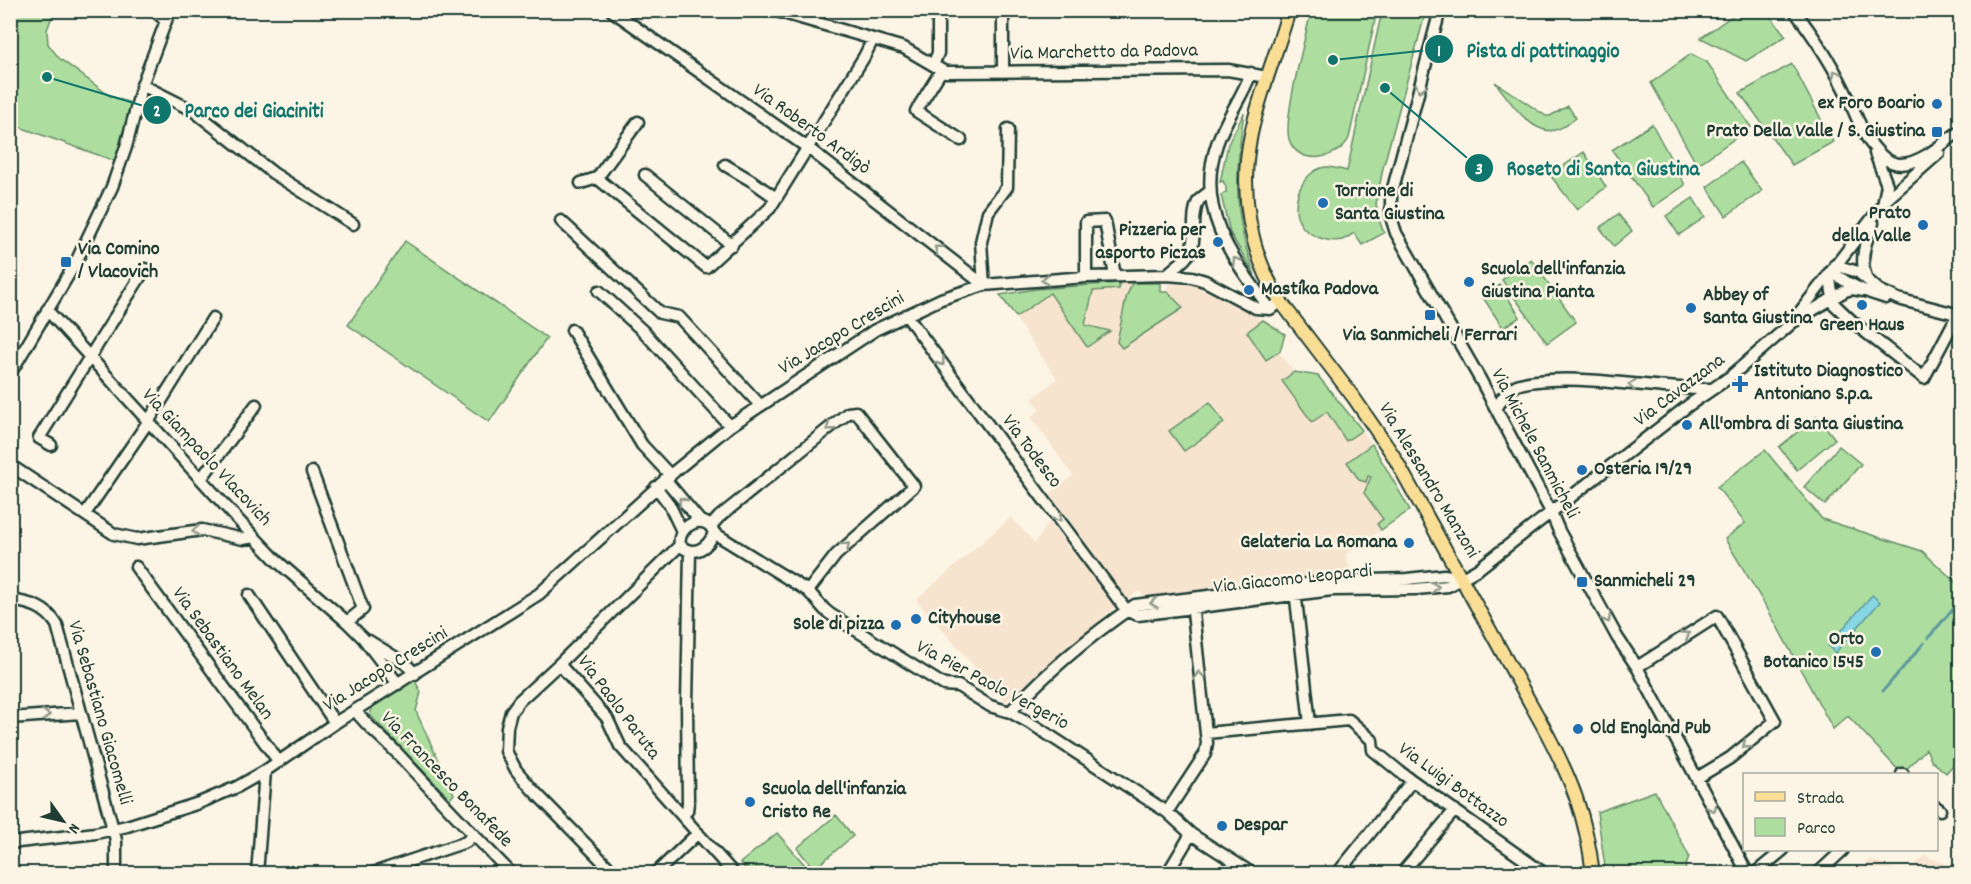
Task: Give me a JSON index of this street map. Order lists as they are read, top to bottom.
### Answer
{
  "streets": {
    "main road": ["Via Alessandro Manzoni"],
    "street": [
      "Via Marchetto da Padova",
      "Via Roberto Ardigò",
      "Via Jacopo Crescini",
      "Via Cavazzana",
      "Via Michele Sanmicheli",
      "Via Todesco",
      "Via Giampaolo Vlacovich",
      "Via Giacomo Leopardi",
      "Via Sebastiano Melan",
      "Via Pier Paolo Vergerio",
      "Via Paolo Paruta",
      "Via Sebastiano Giacomelli",
      "Via Francesco Bonafede",
      "Via Luigi Bottazzo"
    ]
  },
  "crossings": [
    ["Via Marchetto da Padova", "Via Alessandro Manzoni"],
    ["Via Roberto Ardigò", "Via Jacopo Crescini"],
    ["Via Jacopo Crescini", "Via Todesco"],
    ["Via Jacopo Crescini", "Via Giampaolo Vlacovich"],
    ["Via Jacopo Crescini", "Via Alessandro Manzoni"],
    ["Via Jacopo Crescini", "Via Sebastiano Melan"],
    ["Via Jacopo Crescini", "Via Pier Paolo Vergerio"],
    ["Via Jacopo Crescini", "Via Sebastiano Giacomelli"],
    ["Via Jacopo Crescini", "Via Francesco Bonafede"],
    ["Via Cavazzana", "Via Michele Sanmicheli"],
    ["Via Cavazzana", "Via Giacomo Leopardi"],
    ["Via Michele Sanmicheli", "Via Giacomo Leopardi"],
    ["Via Todesco", "Via Giacomo Leopardi"],
    ["Via Alessandro Manzoni", "Via Giacomo Leopardi"],
    ["Via Pier Paolo Vergerio", "Via Paolo Paruta"]
  ],
  "one_way": ["Via Roberto Ardigò", "Via Michele Sanmicheli", "Via Todesco"],
  "places": {
    "other": [
      "Pista di pattinaggio",
      "Parco dei Giaciniti",
      "Roseto di Santa Giustina",
      "ex Foro Boario",
      "Torrione di Santa Giustina",
      "Prato della Valle",
      "Pizzeria per asporto Piczas",
      "Scuola dell'infanzia Giustina Pianta",
      "Mastíka Padova",
      "Green Haus",
      "Abbey of Santa Giustina",
      "All'ombra di Santa Giustina",
      "Osteria 19/29",
      "Gelateria La Romana",
      "Cityhouse",
      "Sole di pizza",
      "Orto Botanico 1545",
      "Old England Pub",
      "Scuola dell'infanzia Cristo Re",
      "Despar"
    ],
    "transit": [
      "Prato Della Valle / S. Giustina",
      "Via Comino / Vlacovich",
      "Via Sanmicheli / Ferrari",
      "Sanmicheli 29"
    ],
    "health": ["Istituto Diagnostico Antoniano S.p.a."]
  },
  "legend": ["Strada", "Parco"],
  "north": "bottom right"
}
